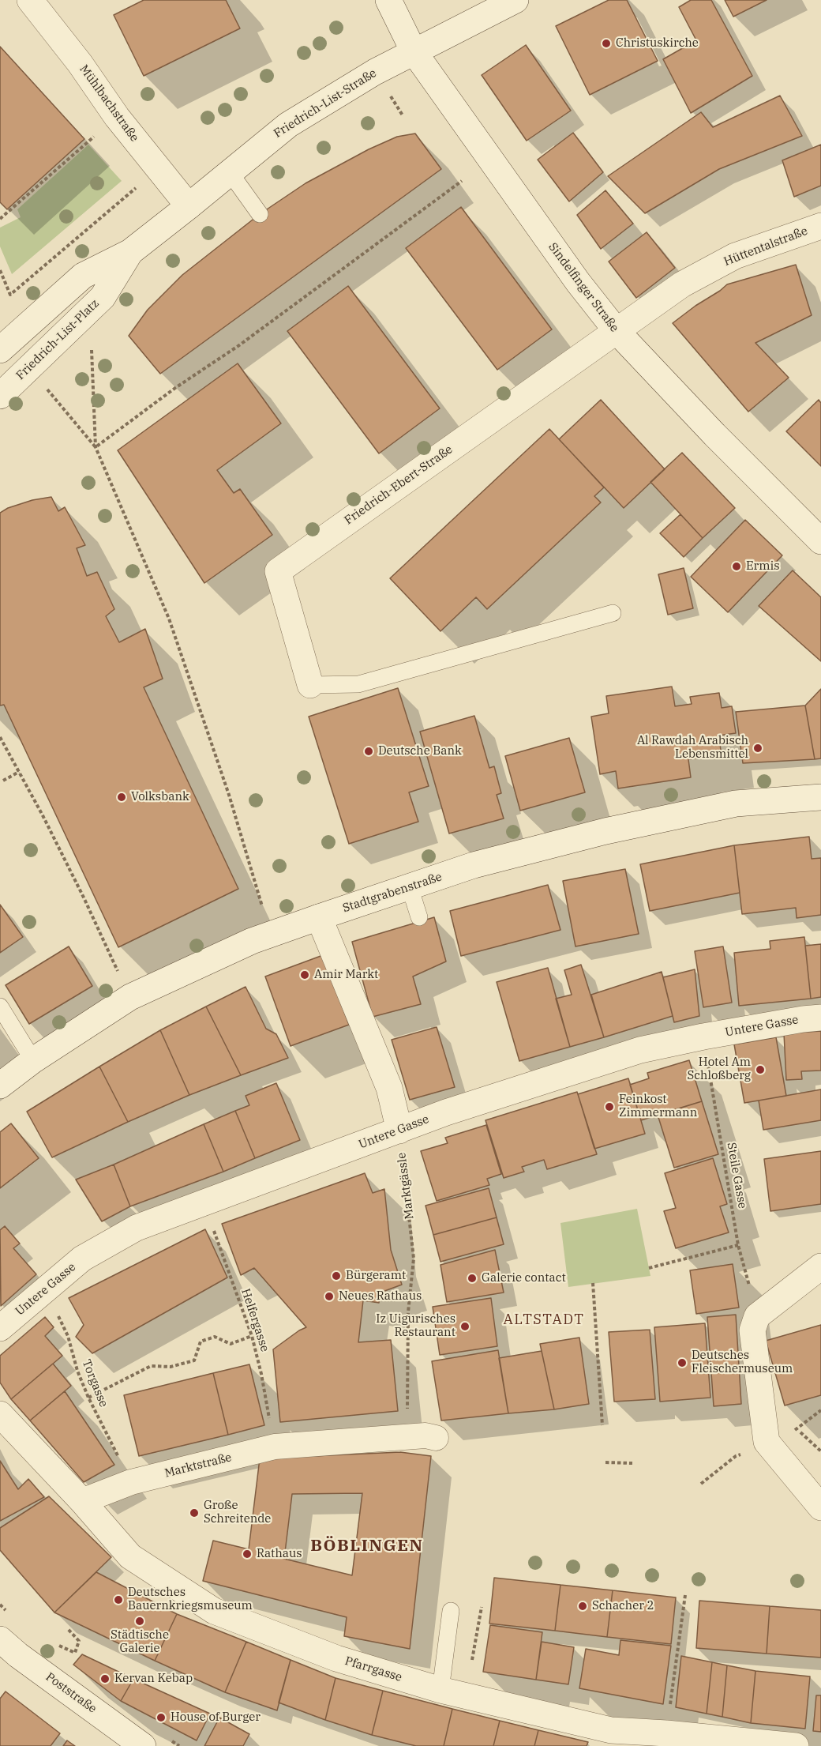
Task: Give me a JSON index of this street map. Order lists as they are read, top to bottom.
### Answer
{
  "streets": {
    "street": [
      "Mühlbachstraße",
      "Friedrich-List-Straße",
      "Hüttentalstraße",
      "Sindelfinger Straße",
      "Friedrich-List-Platz",
      "Friedrich-Ebert-Straße",
      "Stadtgrabenstraße",
      "Untere Gasse",
      "Marktstraße",
      "Pfarrgasse",
      "Poststraße"
    ],
    "path": [
      "Steile Gasse",
      "Marktgässle",
      "Helfergasse",
      "Torgasse"
    ]
  },
  "crossings": [
    ["Mühlbachstraße", "Friedrich-List-Straße"],
    ["Friedrich-List-Straße", "Sindelfinger Straße"],
    ["Friedrich-List-Straße", "Friedrich-List-Platz"],
    ["Hüttentalstraße", "Sindelfinger Straße"],
    ["Hüttentalstraße", "Friedrich-Ebert-Straße"],
    ["Sindelfinger Straße", "Friedrich-Ebert-Straße"],
    ["Untere Gasse", "Steile Gasse"],
    ["Untere Gasse", "Marktgässle"],
    ["Untere Gasse", "Helfergasse"],
    ["Untere Gasse", "Torgasse"],
    ["Marktgässle", "Marktstraße"],
    ["Helfergasse", "Marktstraße"],
    ["Torgasse", "Marktstraße"],
    ["Marktstraße", "Pfarrgasse"]
  ],
  "districts": ["ALTSTADT", "BÖBLINGEN"],
  "places": [
    "Christuskirche",
    "Ermis",
    "Al Rawdah Arabisch Lebensmittel",
    "Deutsche Bank",
    "Volksbank",
    "Amir Markt",
    "Hotel Am Schloßberg",
    "Feinkost Zimmermann",
    "Bürgeramt",
    "Galerie contact",
    "Neues Rathaus",
    "Iz Uigurisches Restaurant",
    "Deutsches Fleischermuseum",
    "Große Schreitende",
    "Rathaus",
    "Deutsches Bauernkriegsmuseum",
    "Schacher 2",
    "Städtische Galerie",
    "Kervan Kebap",
    "House of Burger"
  ]
}
